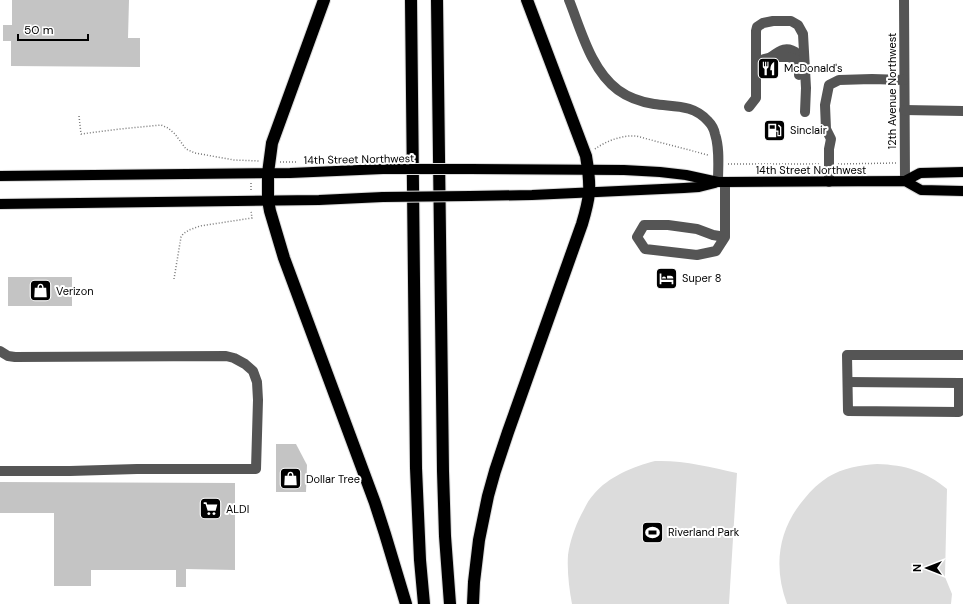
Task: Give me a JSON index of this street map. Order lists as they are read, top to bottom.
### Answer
{
  "streets": {
    "main road": ["14th Street Northwest"],
    "street": ["12th Avenue Northwest"]
  },
  "crossings": [
    ["12th Avenue Northwest", "14th Street Northwest"]
  ],
  "places": {
    "restaurant": ["McDonald's"],
    "fuel station": ["Sinclair"],
    "hotel": ["Super 8"],
    "shop": ["Verizon", "Dollar Tree"],
    "supermarket": ["ALDI"],
    "sports": ["Riverland Park"]
  },
  "scale_bar": "50 m",
  "north": "left"
}
